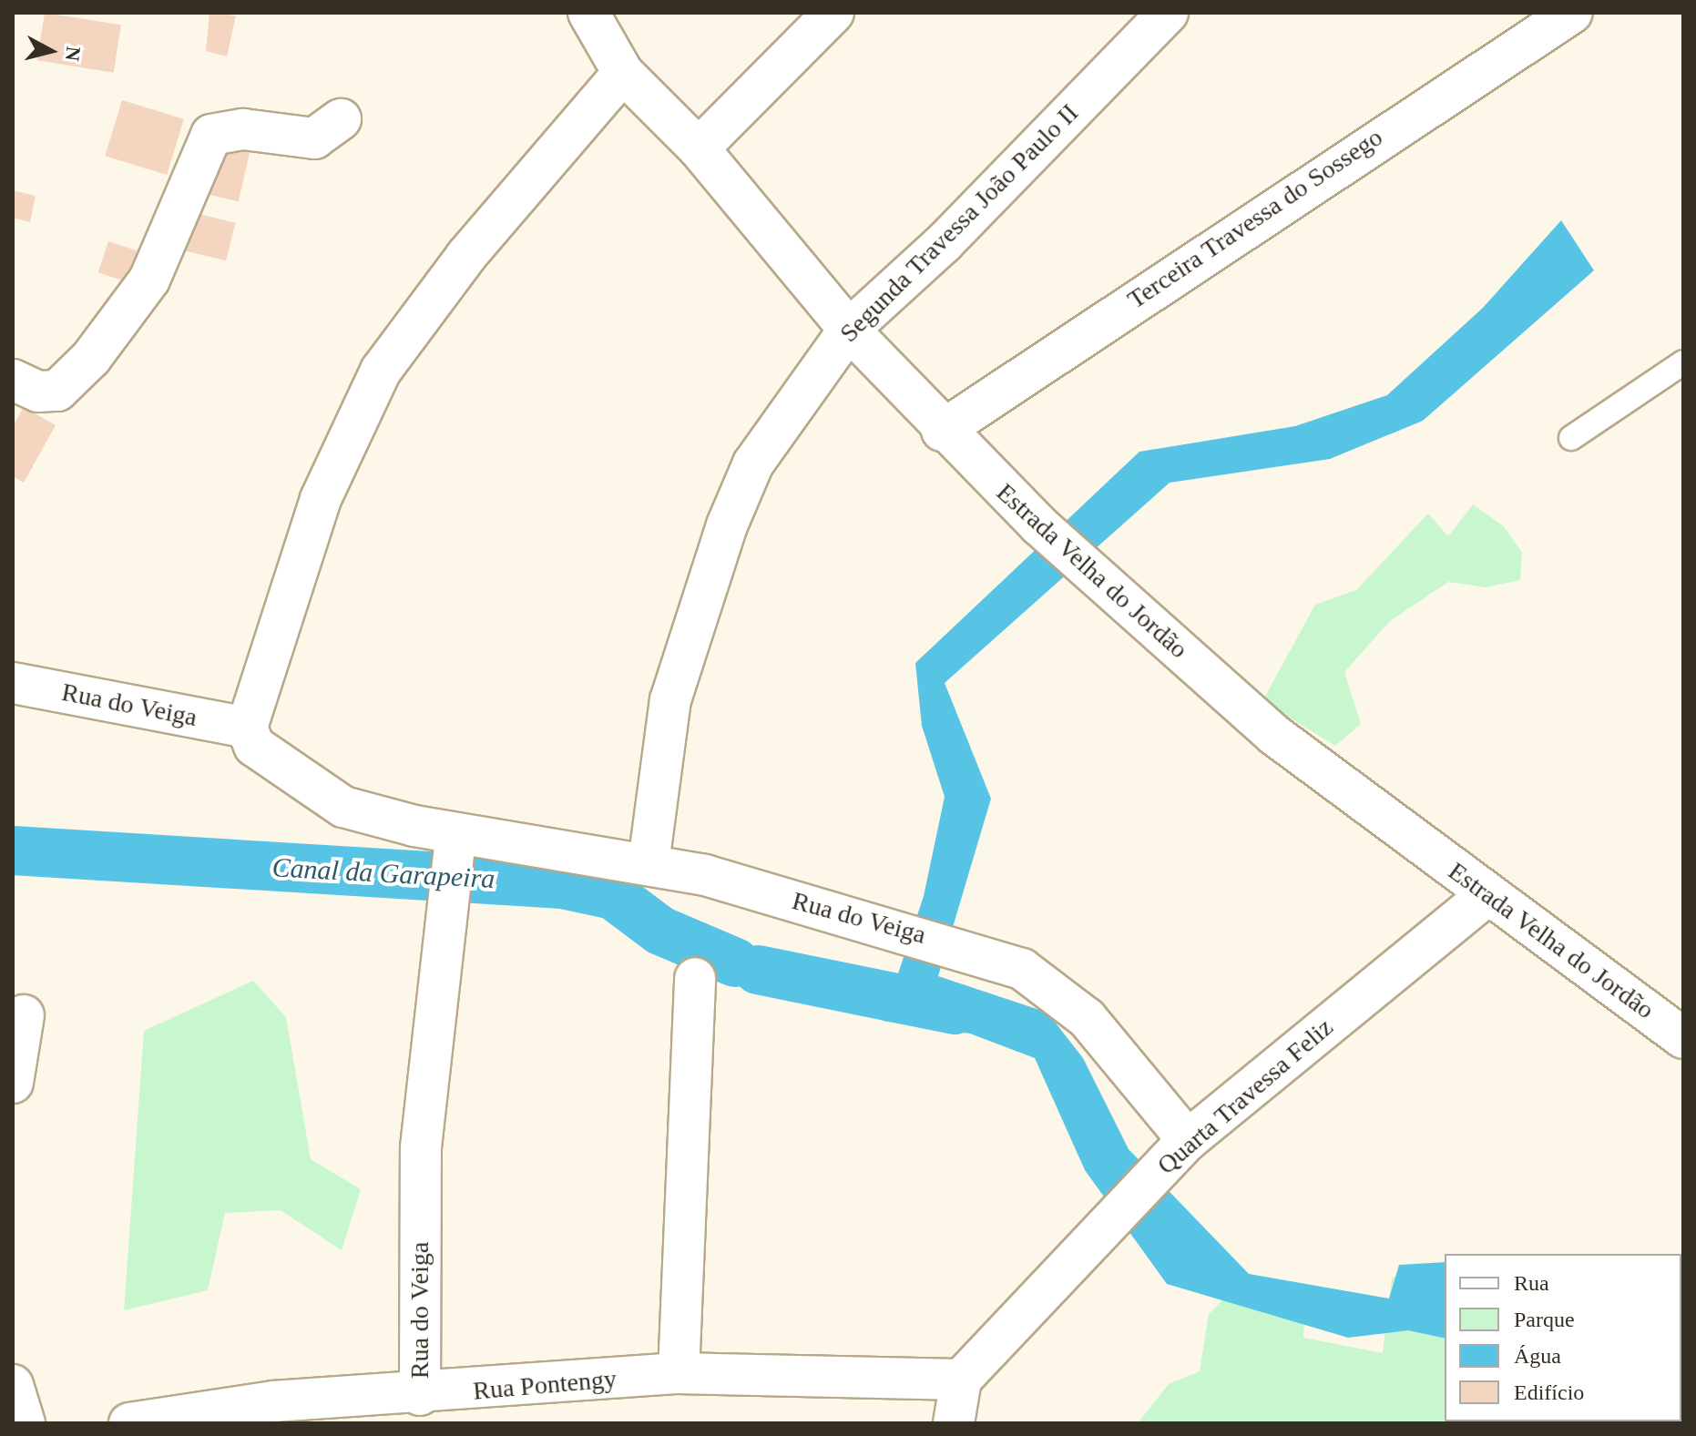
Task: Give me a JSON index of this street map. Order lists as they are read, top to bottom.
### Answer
{
  "streets": {
    "street": [
      "Terceira Travessa do Sossego",
      "Segunda Travessa João Paulo II",
      "Estrada Velha do Jordão",
      "Rua do Veiga",
      "Quarta Travessa Feliz",
      "Rua Pontengy"
    ]
  },
  "crossings": [
    ["Terceira Travessa do Sossego", "Estrada Velha do Jordão"],
    ["Segunda Travessa João Paulo II", "Estrada Velha do Jordão"],
    ["Segunda Travessa João Paulo II", "Rua do Veiga"],
    ["Estrada Velha do Jordão", "Quarta Travessa Feliz"],
    ["Rua do Veiga", "Quarta Travessa Feliz"],
    ["Rua do Veiga", "Rua Pontengy"],
    ["Quarta Travessa Feliz", "Rua Pontengy"]
  ],
  "water": ["Canal da Garapeira"],
  "legend": [
    "Rua",
    "Parque",
    "Água",
    "Edifício"
  ],
  "north": "right"
}
